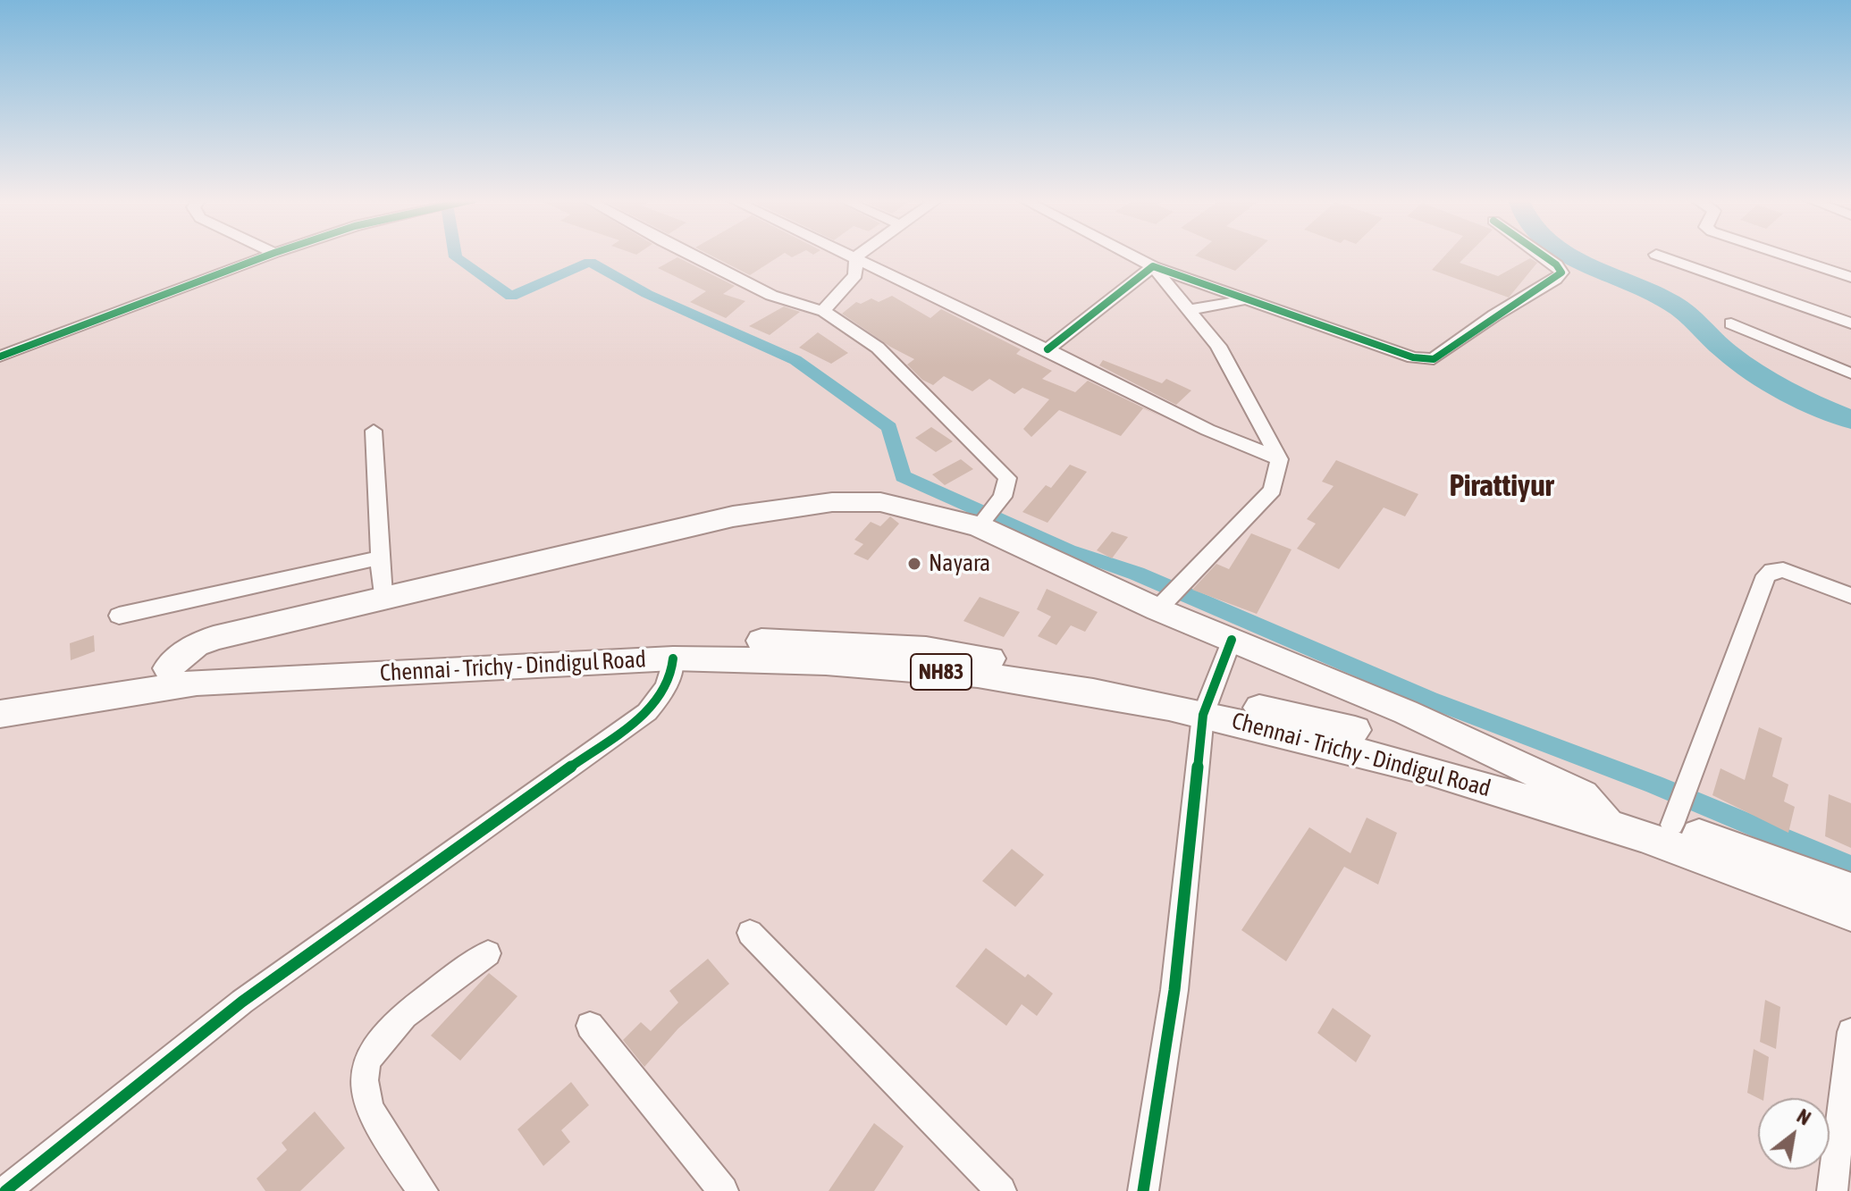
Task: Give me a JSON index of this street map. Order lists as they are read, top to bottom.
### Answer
{
  "streets": {
    "highway": ["Chennai - Trichy - Dindigul Road", "NH83"]
  },
  "districts": ["Pirattiyur"],
  "places": ["Nayara"],
  "north": "top right"
}
